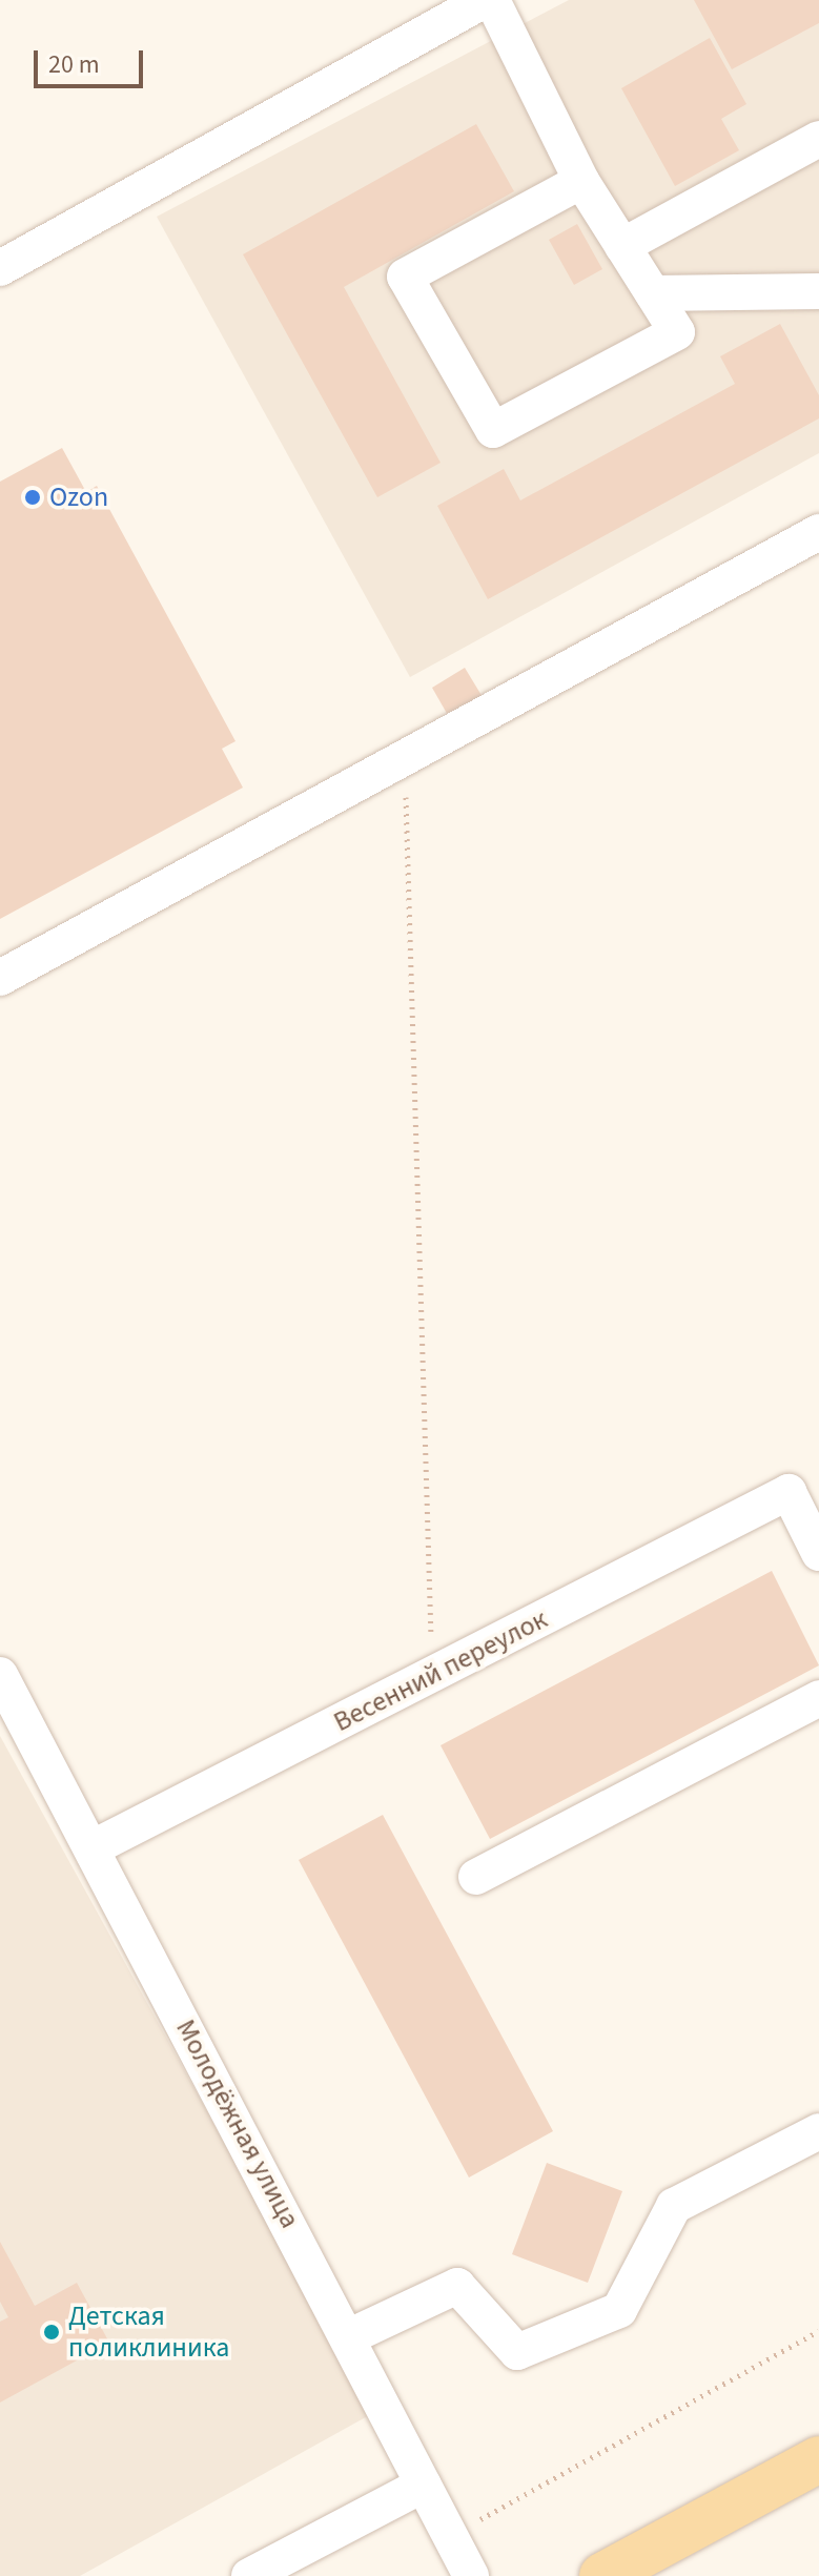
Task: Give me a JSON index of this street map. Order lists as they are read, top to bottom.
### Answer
{
  "streets": {
    "street": ["Весенний переулок", "Молодёжная улица"]
  },
  "crossings": [
    ["Весенний переулок", "Молодёжная улица"]
  ],
  "places": ["Ozon", "Детская поликлиника"],
  "scale_bar": "20 m"
}
